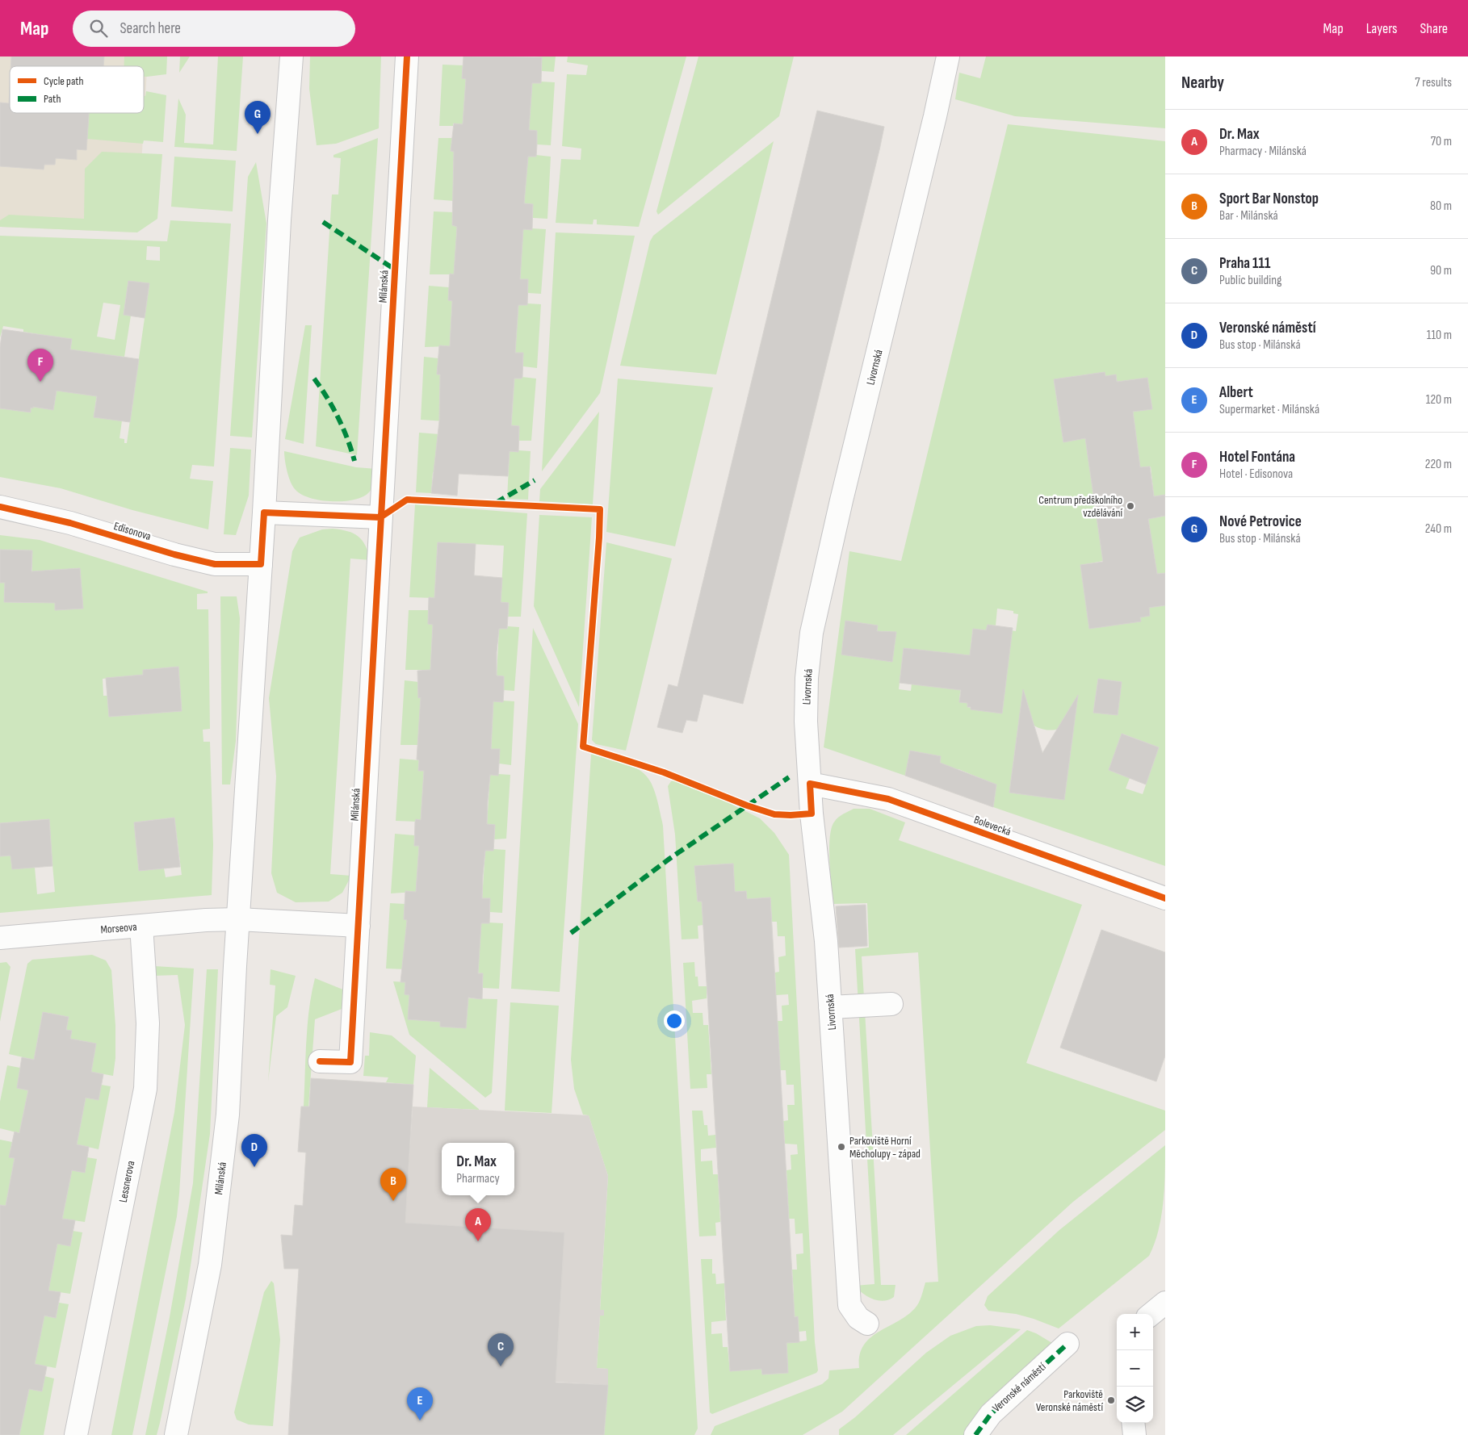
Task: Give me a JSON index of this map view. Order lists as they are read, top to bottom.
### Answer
{
  "streets": {
    "street": [
      "Milánská",
      "Livornská",
      "Edisonova",
      "Bolevecká",
      "Morseova",
      "Lessnerova",
      "Veronské náměstí"
    ]
  },
  "crossings": [
    ["Milánská", "Edisonova"],
    ["Milánská", "Morseova"],
    ["Livornská", "Bolevecká"],
    ["Morseova", "Lessnerova"]
  ],
  "places": ["Centrum předškolního vzdělávání", "Parkoviště Horní Měcholupy - západ", "Parkoviště Veronské náměstí"],
  "legend": ["Cycle path", "Path"],
  "page": {
    "header": "Map",
    "search": "Search here",
    "nav": ["Map", "Layers", "Share"],
    "heading": ["Nearby", "7 results"],
    "pins": [
      "G",
      "F",
      "D",
      "B",
      "A",
      "C",
      "E"
    ],
    "list": [
      {
        "mark": "A",
        "name": "Dr. Max",
        "note": "Pharmacy · Milánská",
        "value": "70 m"
      },
      {
        "mark": "B",
        "name": "Sport Bar Nonstop",
        "note": "Bar · Milánská",
        "value": "80 m"
      },
      {
        "mark": "C",
        "name": "Praha 111",
        "note": "Public building",
        "value": "90 m"
      },
      {
        "mark": "D",
        "name": "Veronské náměstí",
        "note": "Bus stop · Milánská",
        "value": "110 m"
      },
      {
        "mark": "E",
        "name": "Albert",
        "note": "Supermarket · Milánská",
        "value": "120 m"
      },
      {
        "mark": "F",
        "name": "Hotel Fontána",
        "note": "Hotel · Edisonova",
        "value": "220 m"
      },
      {
        "mark": "G",
        "name": "Nové Petrovice",
        "note": "Bus stop · Milánská",
        "value": "240 m"
      }
    ],
    "popup": ["Dr. Max", "Pharmacy"],
    "map_buttons": ["+", "−"]
  }
}
